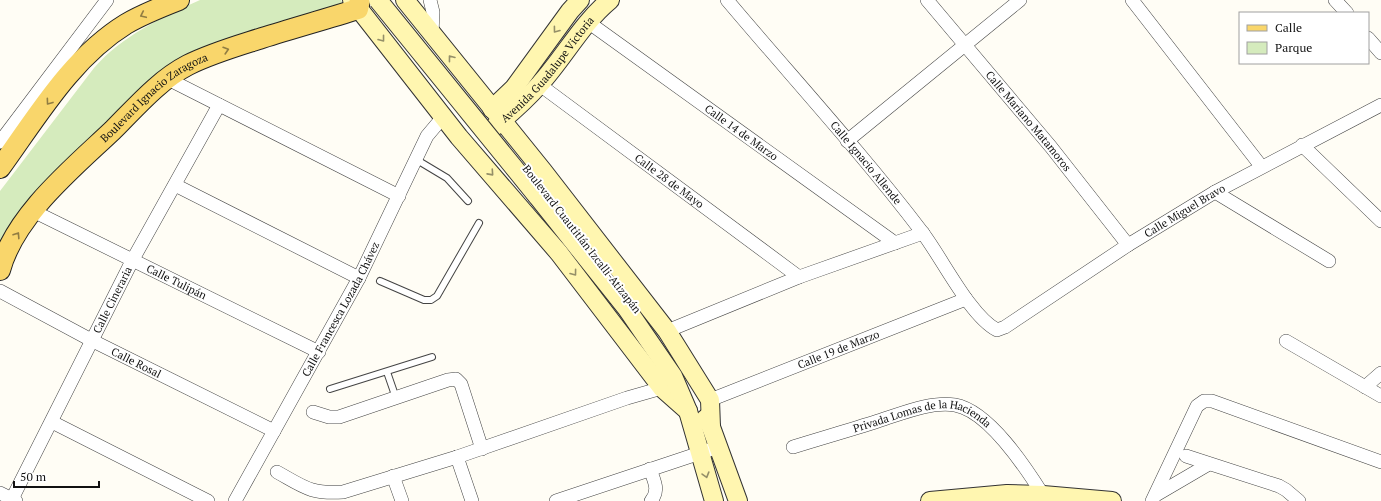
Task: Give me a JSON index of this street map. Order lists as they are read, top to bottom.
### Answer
{
  "streets": {
    "main road": ["Avenida Guadalupe Victoria", "Boulevard Ignacio Zaragoza", "Boulevard Cuautitlán Izcalli-Atizapán"],
    "street": [
      "Calle Mariano Matamoros",
      "Calle 14 de Marzo",
      "Calle Ignacio Allende",
      "Calle 28 de Mayo",
      "Calle Miguel Bravo",
      "Calle Tulipán",
      "Calle Cineraria",
      "Calle Francesca Lozada Chávez",
      "Calle 19 de Marzo",
      "Calle Rosal",
      "Privada Lomas de la Hacienda"
    ]
  },
  "crossings": [
    ["Avenida Guadalupe Victoria", "Calle 14 de Marzo"],
    ["Avenida Guadalupe Victoria", "Calle 28 de Mayo"],
    ["Boulevard Ignacio Zaragoza", "Calle Tulipán"],
    ["Calle Mariano Matamoros", "Calle Miguel Bravo"],
    ["Calle Ignacio Allende", "Calle Miguel Bravo"],
    ["Calle Ignacio Allende", "Calle 19 de Marzo"],
    ["Calle Tulipán", "Calle Cineraria"],
    ["Calle Tulipán", "Calle Francesca Lozada Chávez"],
    ["Calle Cineraria", "Calle Rosal"],
    ["Calle Francesca Lozada Chávez", "Calle Rosal"]
  ],
  "one_way": ["Boulevard Ignacio Zaragoza"],
  "legend": ["Calle", "Parque"],
  "scale_bar": "50 m"
}
